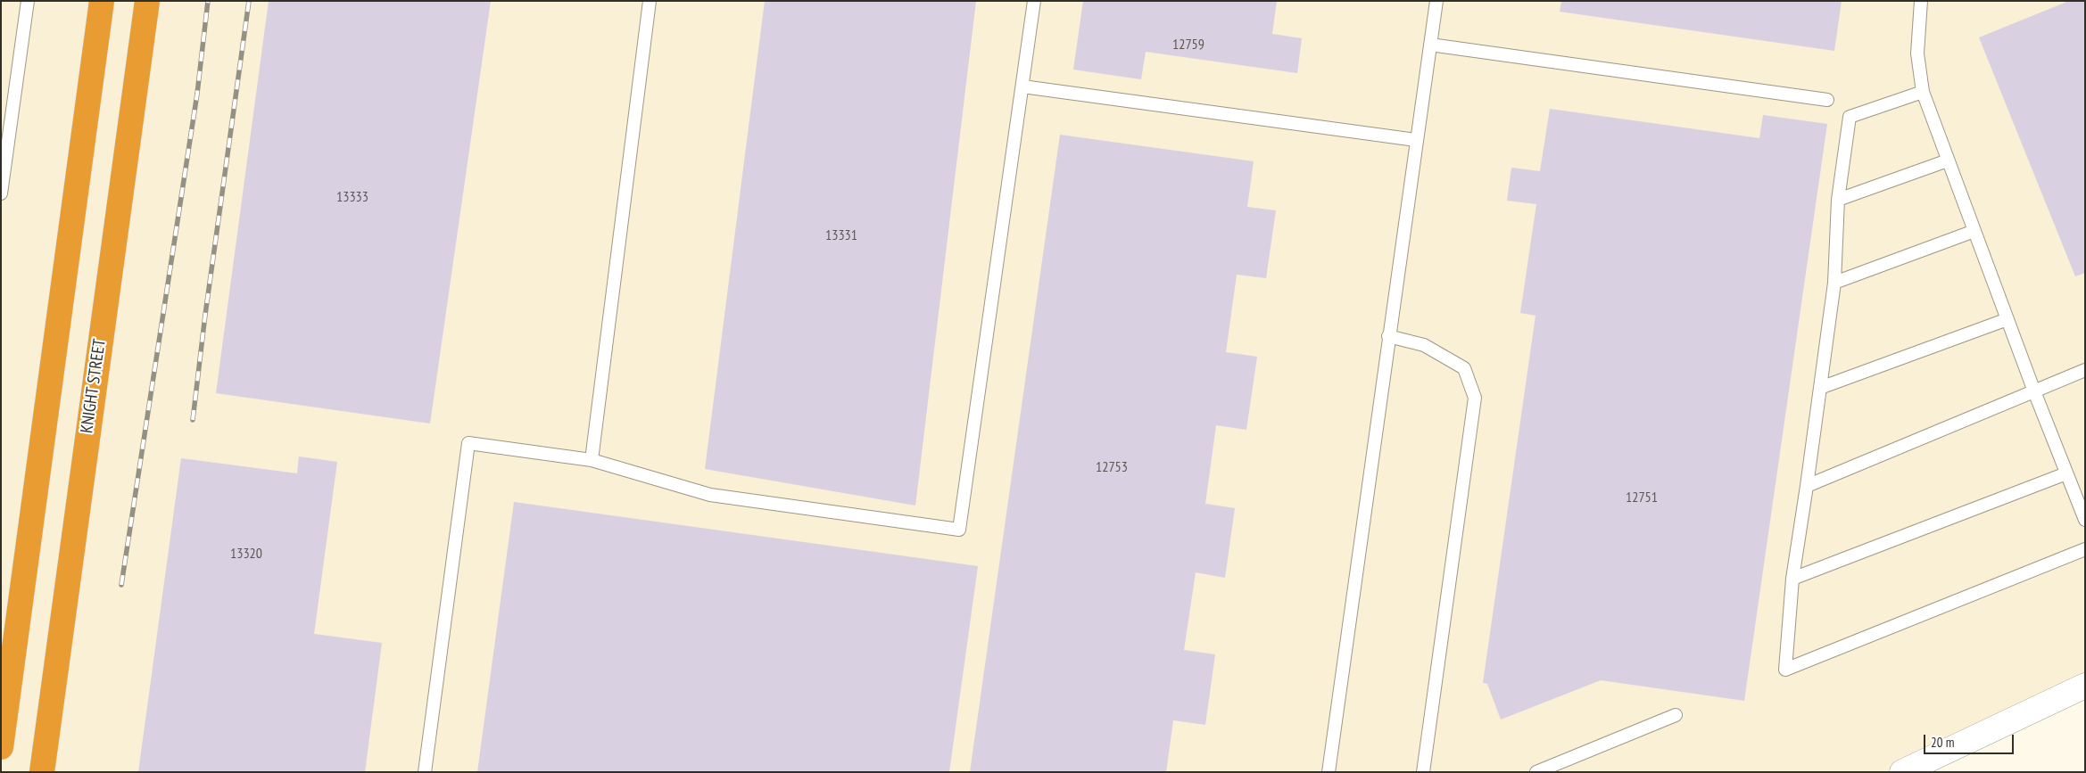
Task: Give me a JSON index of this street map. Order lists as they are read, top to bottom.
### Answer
{
  "streets": {
    "highway": ["KNIGHT STREET"]
  },
  "house_numbers": [
    "12759",
    "13333",
    "13331",
    "12753",
    "12751",
    "13320"
  ],
  "scale_bar": "20 m"
}
